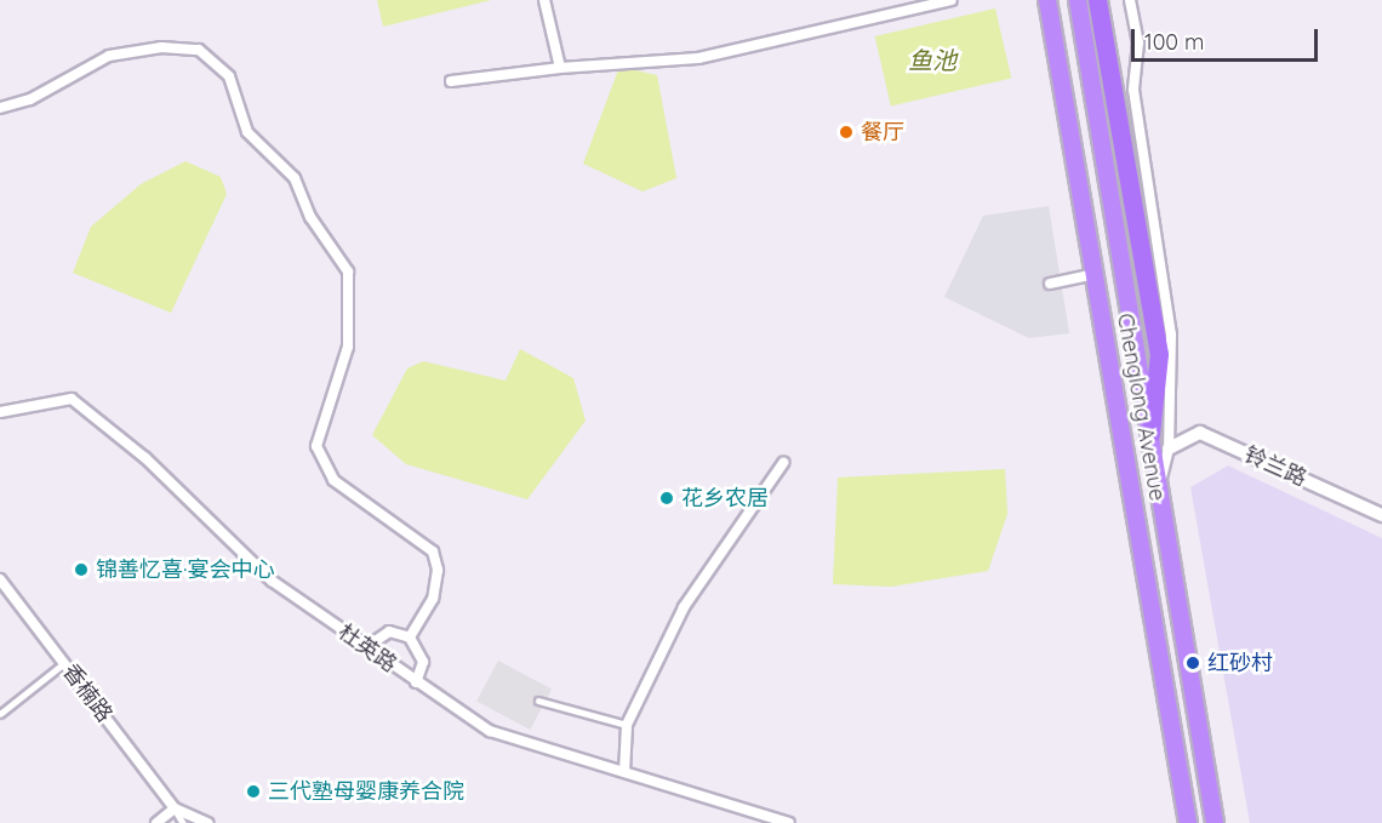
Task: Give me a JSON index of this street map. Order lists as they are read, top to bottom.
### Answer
{
  "streets": {
    "highway": ["Chenglong Avenue"],
    "street": ["铃兰路", "杜英路", "香楠路"]
  },
  "water": ["鱼池"],
  "places": [
    "餐厅",
    "花乡农居",
    "锦善忆喜·宴会中心",
    "红砂村",
    "三代塾母婴康养合院"
  ],
  "scale_bar": "100 m"
}
